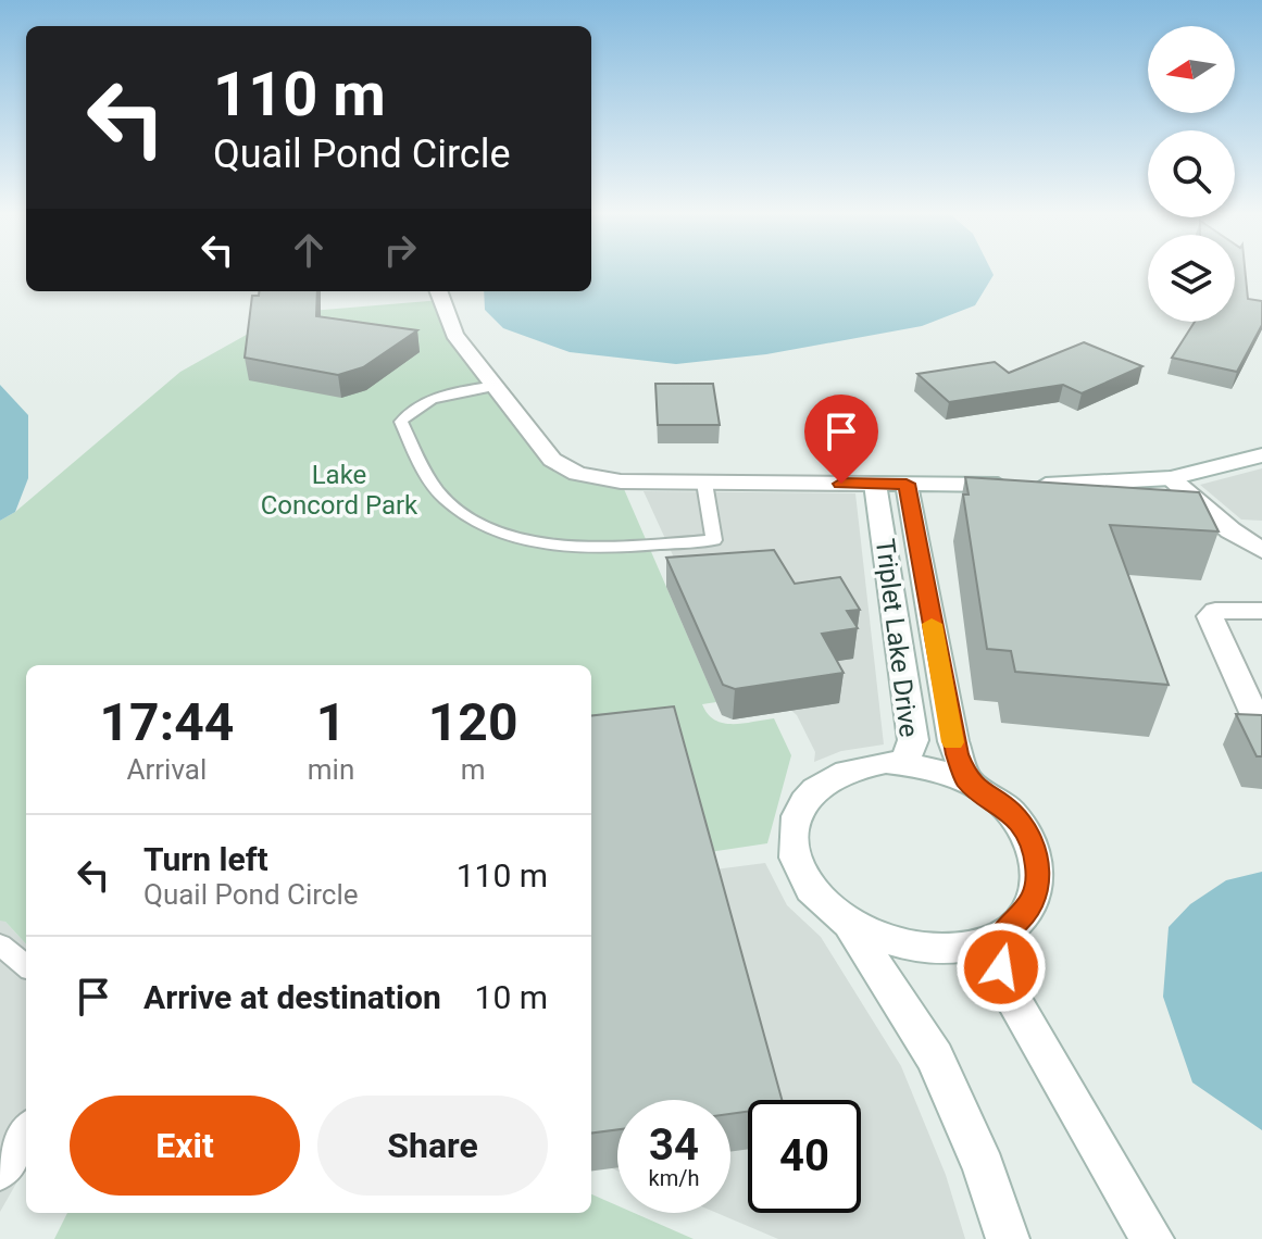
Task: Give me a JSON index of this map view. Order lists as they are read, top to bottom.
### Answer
{
  "streets": {
    "street": ["Triplet Lake Drive"]
  },
  "parks": ["Lake Concord Park"],
  "north": "left",
  "page": {
    "turn": ["110 m", "Quail Pond Circle"],
    "eta": [
      "17:44",
      "Arrival",
      "1",
      "min",
      "120",
      "m"
    ],
    "list": [
      {
        "name": "Turn left",
        "note": "Quail Pond Circle",
        "value": "110 m"
      },
      {
        "name": "Arrive at destination",
        "value": "10 m"
      }
    ],
    "buttons": ["Exit", "Share"],
    "speed": "34 km/h",
    "limit": "40"
  }
}
